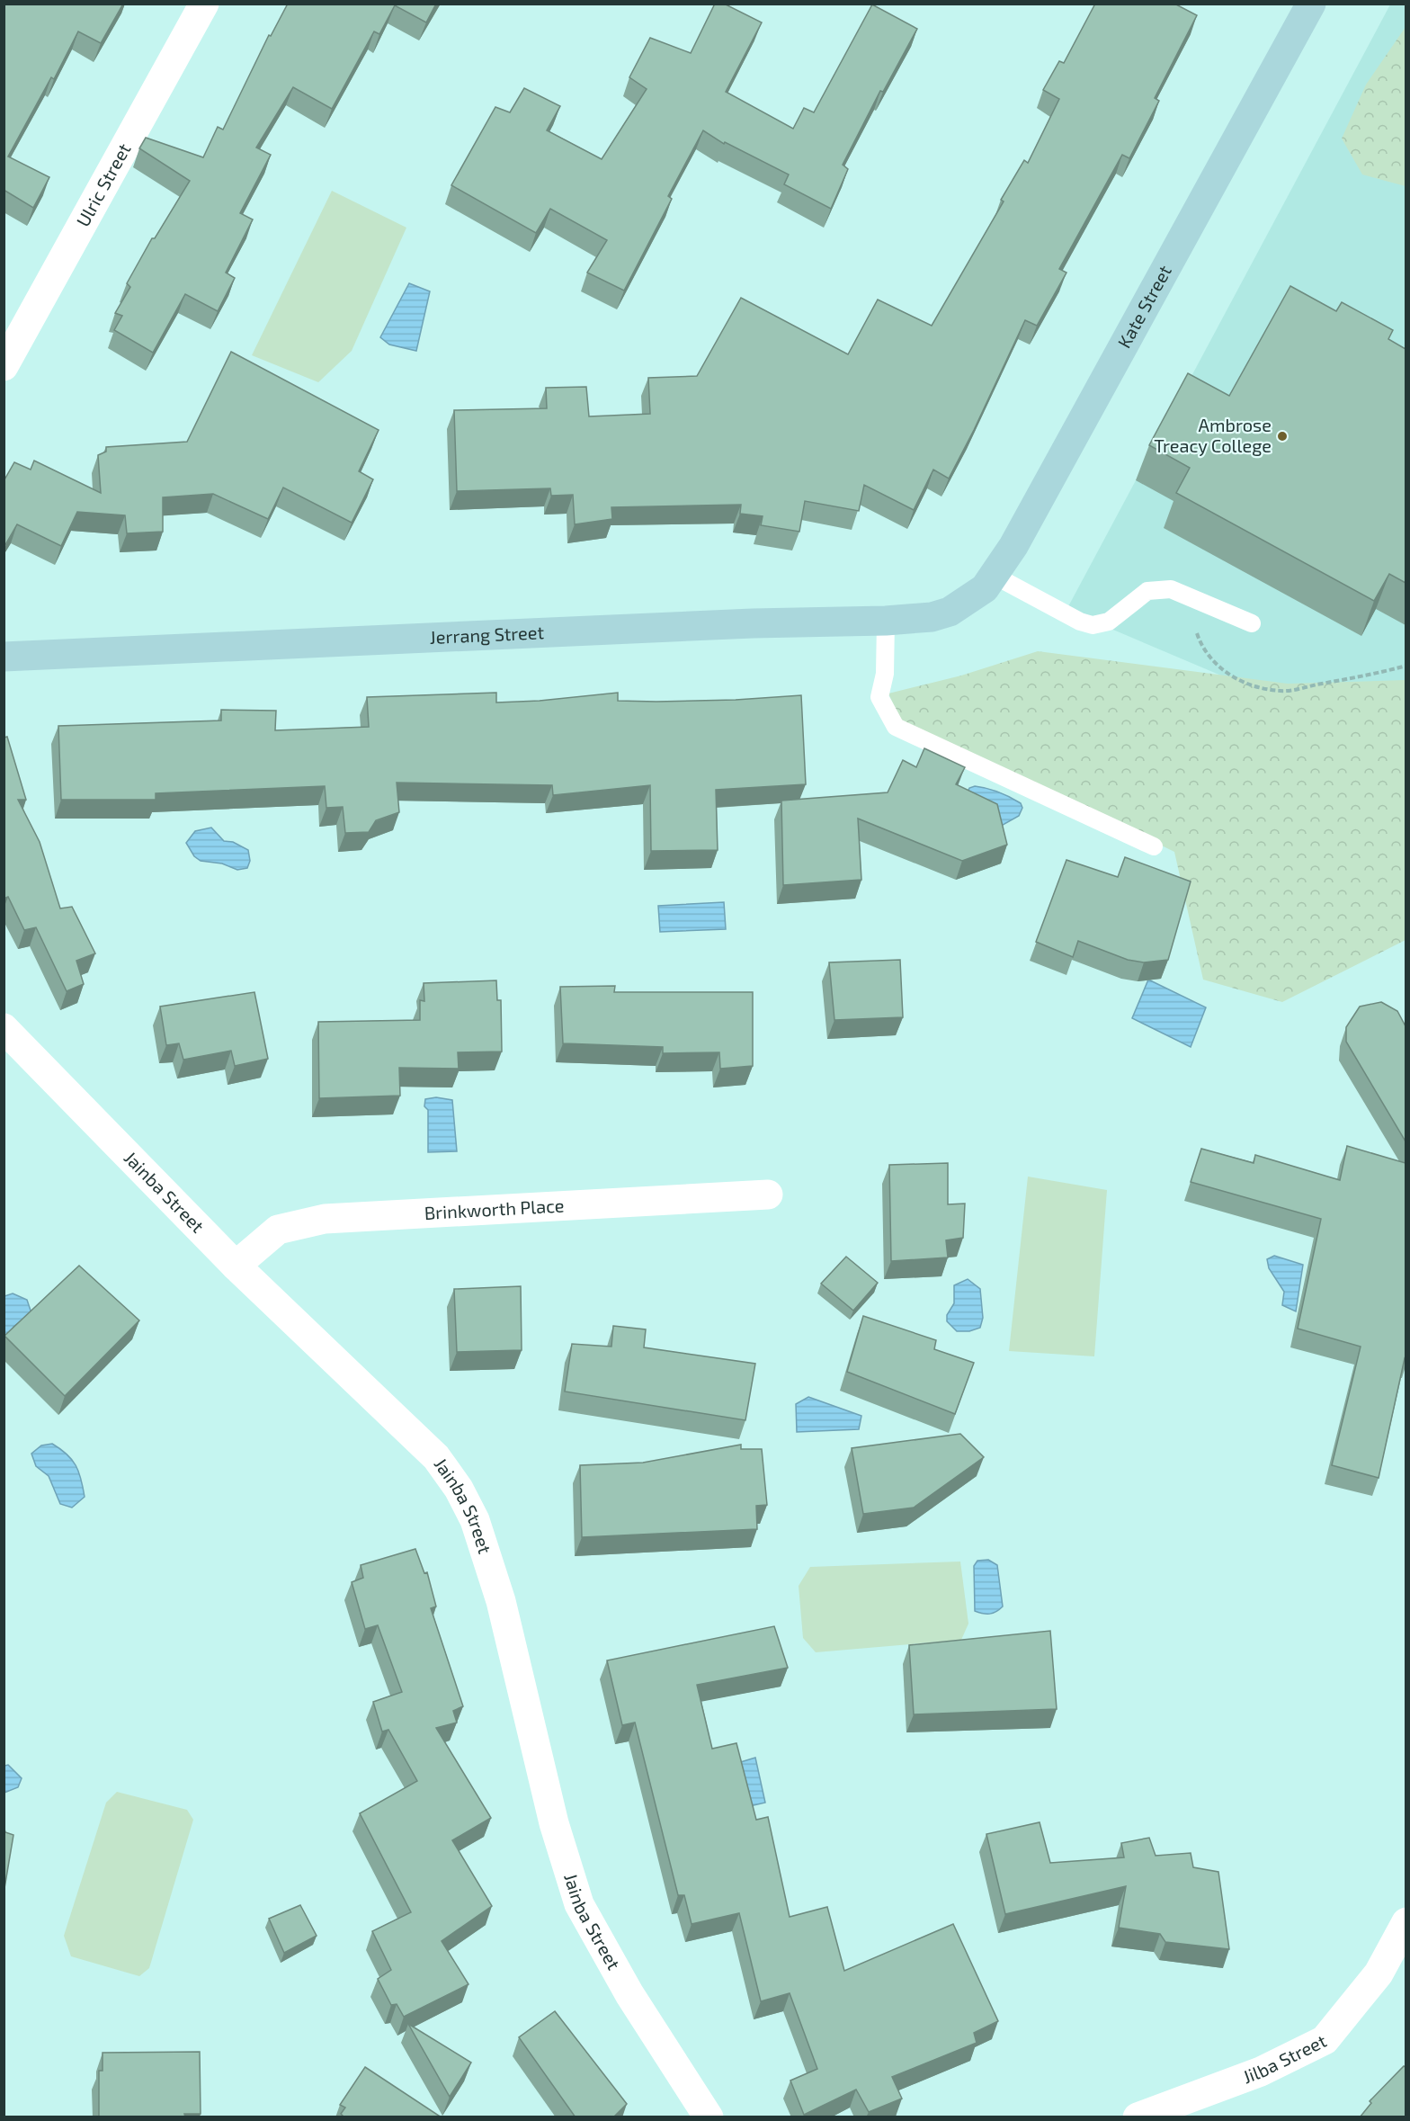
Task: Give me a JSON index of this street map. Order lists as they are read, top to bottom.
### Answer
{
  "streets": {
    "street": [
      "Ulric Street",
      "Kate Street",
      "Jerrang Street",
      "Jainba Street",
      "Brinkworth Place",
      "Jilba Street"
    ]
  },
  "crossings": [
    ["Kate Street", "Jerrang Street"],
    ["Jainba Street", "Brinkworth Place"]
  ],
  "places": ["Ambrose Treacy College"]
}
